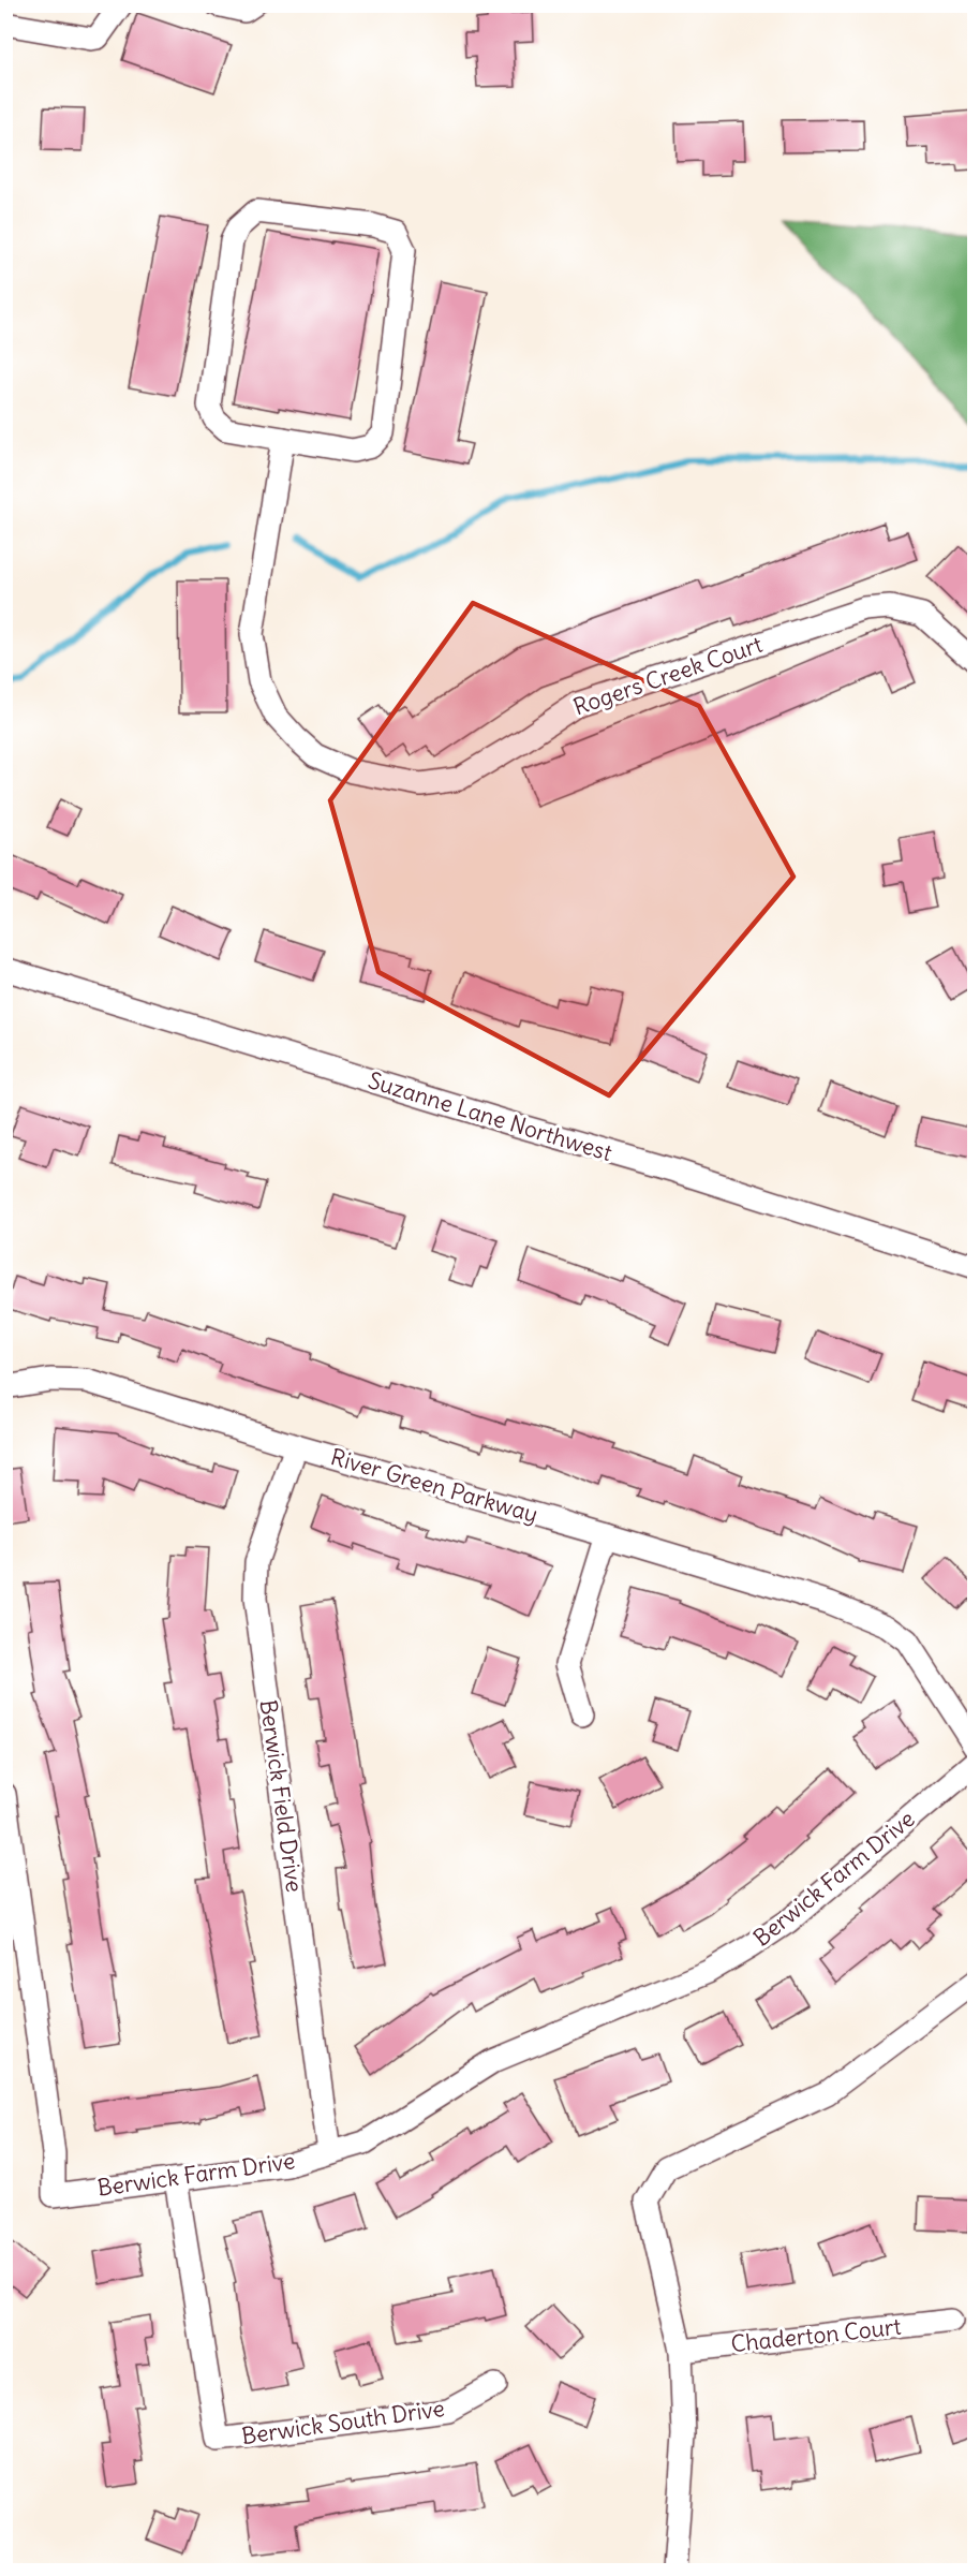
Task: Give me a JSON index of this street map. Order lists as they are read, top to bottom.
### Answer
{
  "streets": {
    "street": [
      "Rogers Creek Court",
      "Suzanne Lane Northwest",
      "River Green Parkway",
      "Berwick Field Drive",
      "Berwick Farm Drive",
      "Chaderton Court",
      "Berwick South Drive"
    ]
  },
  "crossings": [
    ["River Green Parkway", "Berwick Field Drive"],
    ["Berwick Field Drive", "Berwick Farm Drive"],
    ["Berwick Farm Drive", "Berwick South Drive"]
  ]
}
